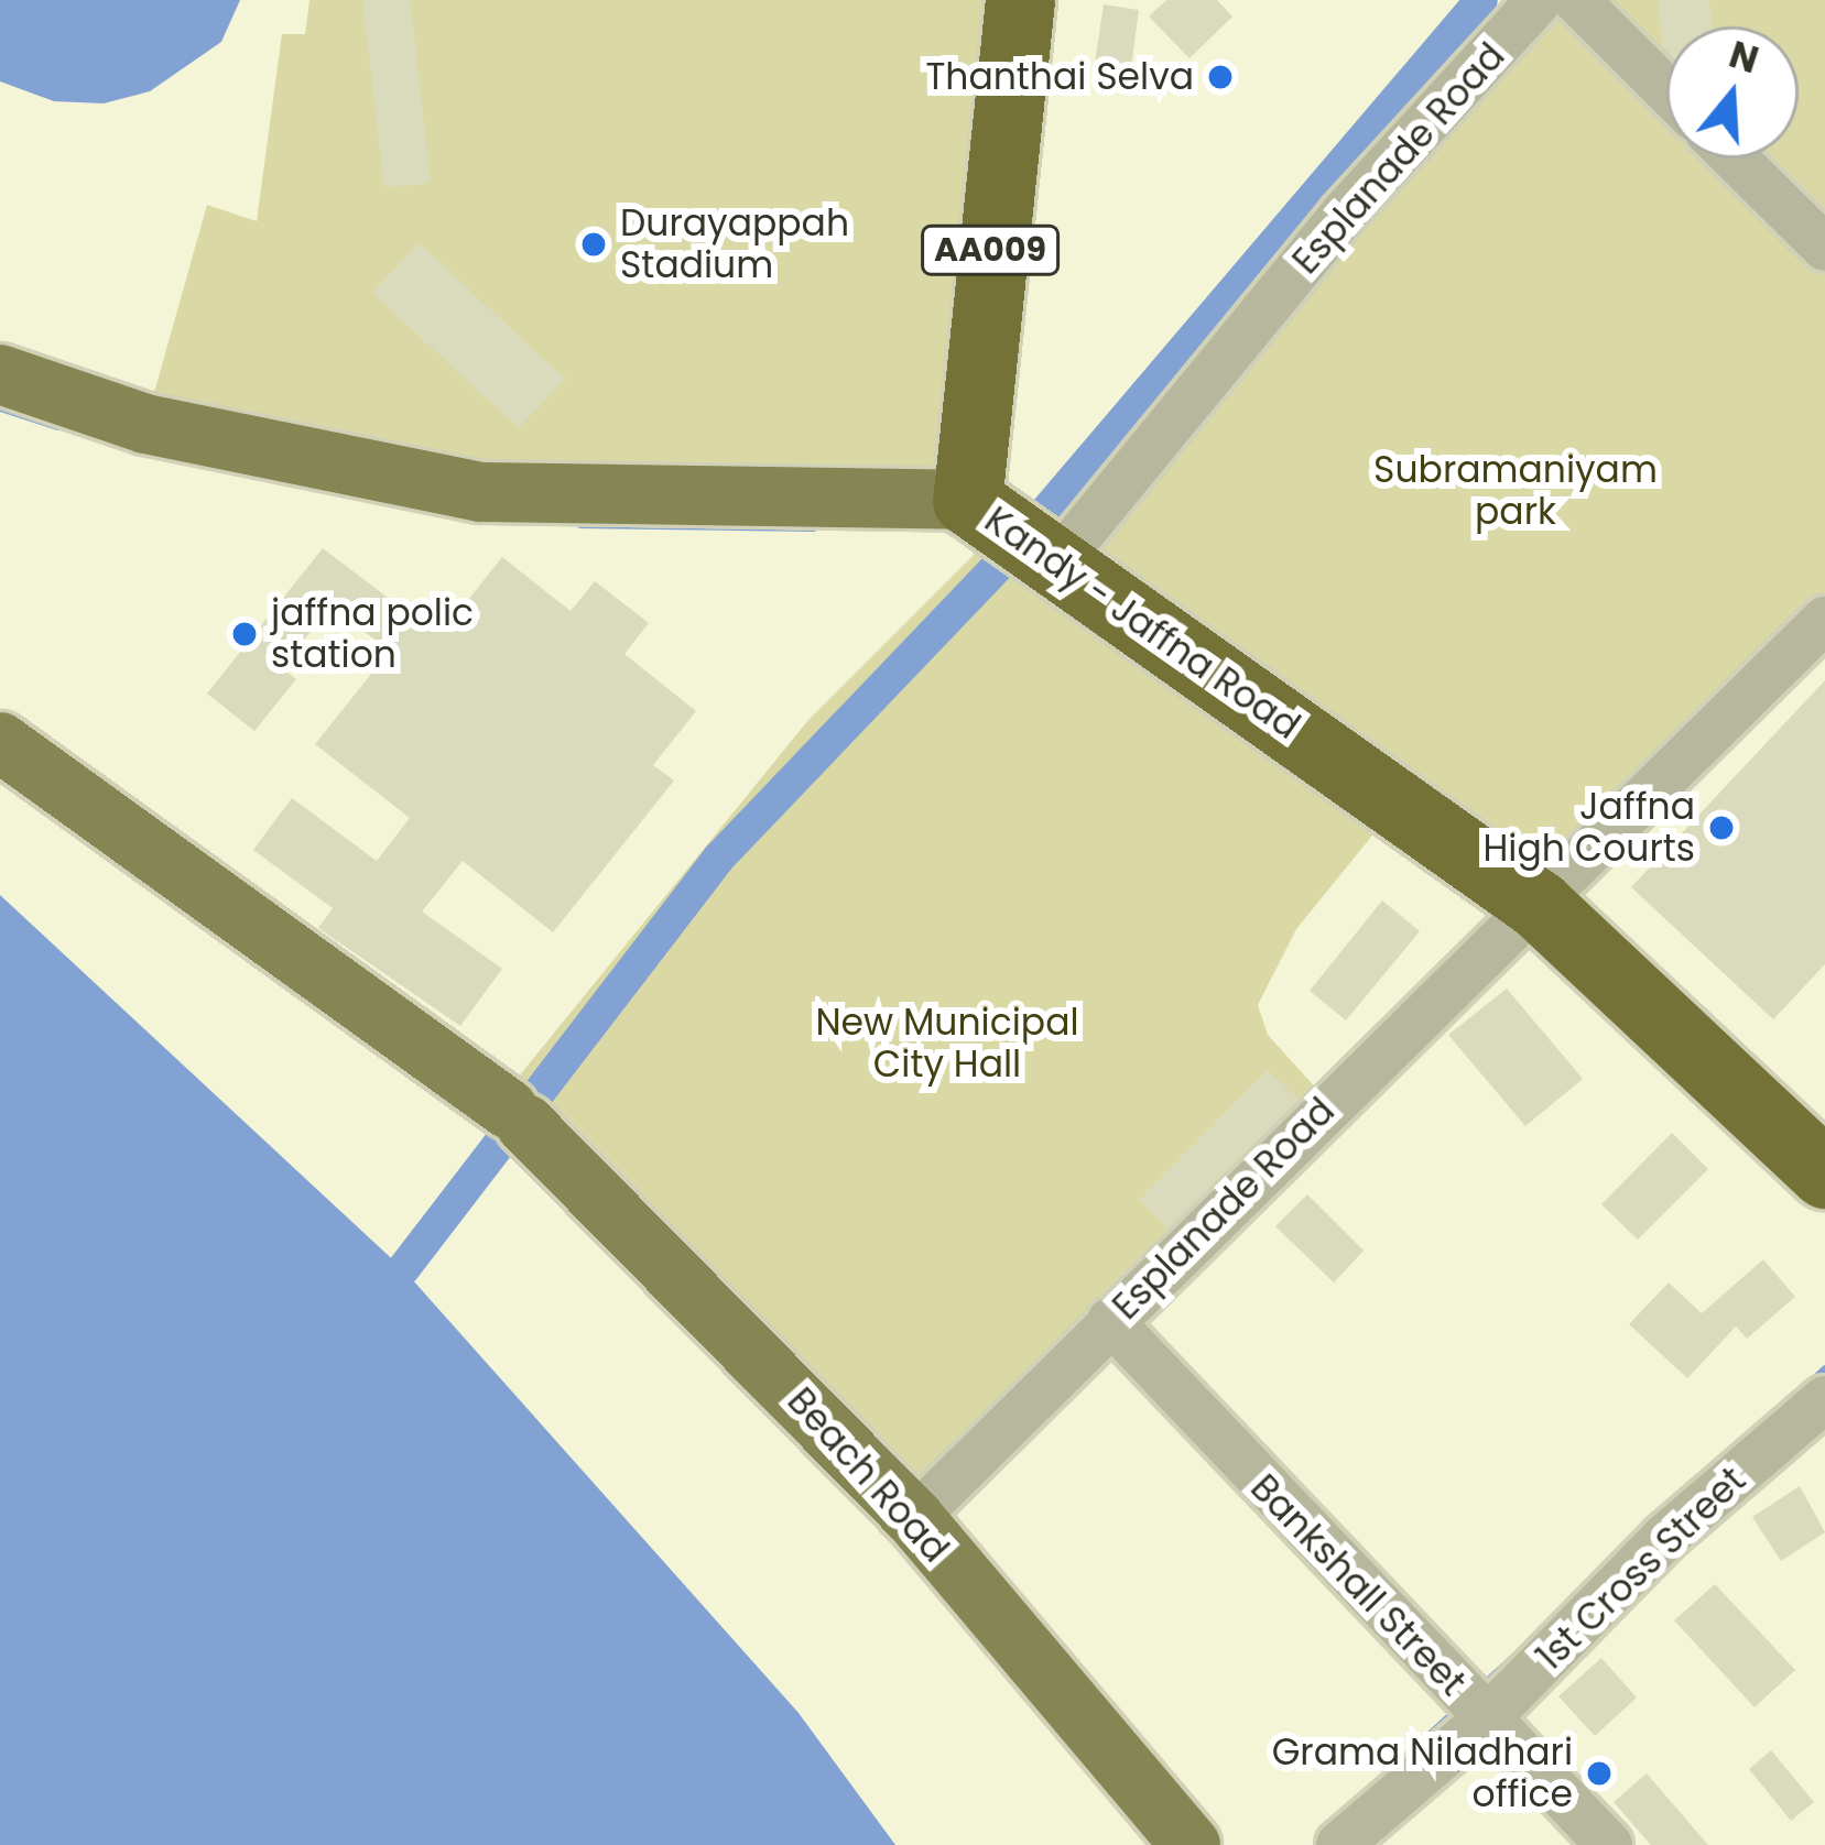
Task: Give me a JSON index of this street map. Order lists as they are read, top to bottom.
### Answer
{
  "streets": {
    "highway": ["AA009", "Kandy - Jaffna Road"],
    "main road": ["Beach Road"],
    "street": ["Esplanade Road", "1st Cross Street", "Bankshall Street"]
  },
  "crossings": [
    ["Esplanade Road", "Kandy - Jaffna Road"],
    ["Esplanade Road", "Beach Road"],
    ["Esplanade Road", "Bankshall Street"],
    ["AA009", "Kandy - Jaffna Road"],
    ["1st Cross Street", "Bankshall Street"]
  ],
  "parks": ["Subramaniyam park", "New Municipal City Hall"],
  "places": [
    "Thanthai Selva",
    "Durayappah Stadium",
    "jaffna polic station",
    "Jaffna High Courts",
    "Grama Niladhari office"
  ],
  "north": "top"
}
